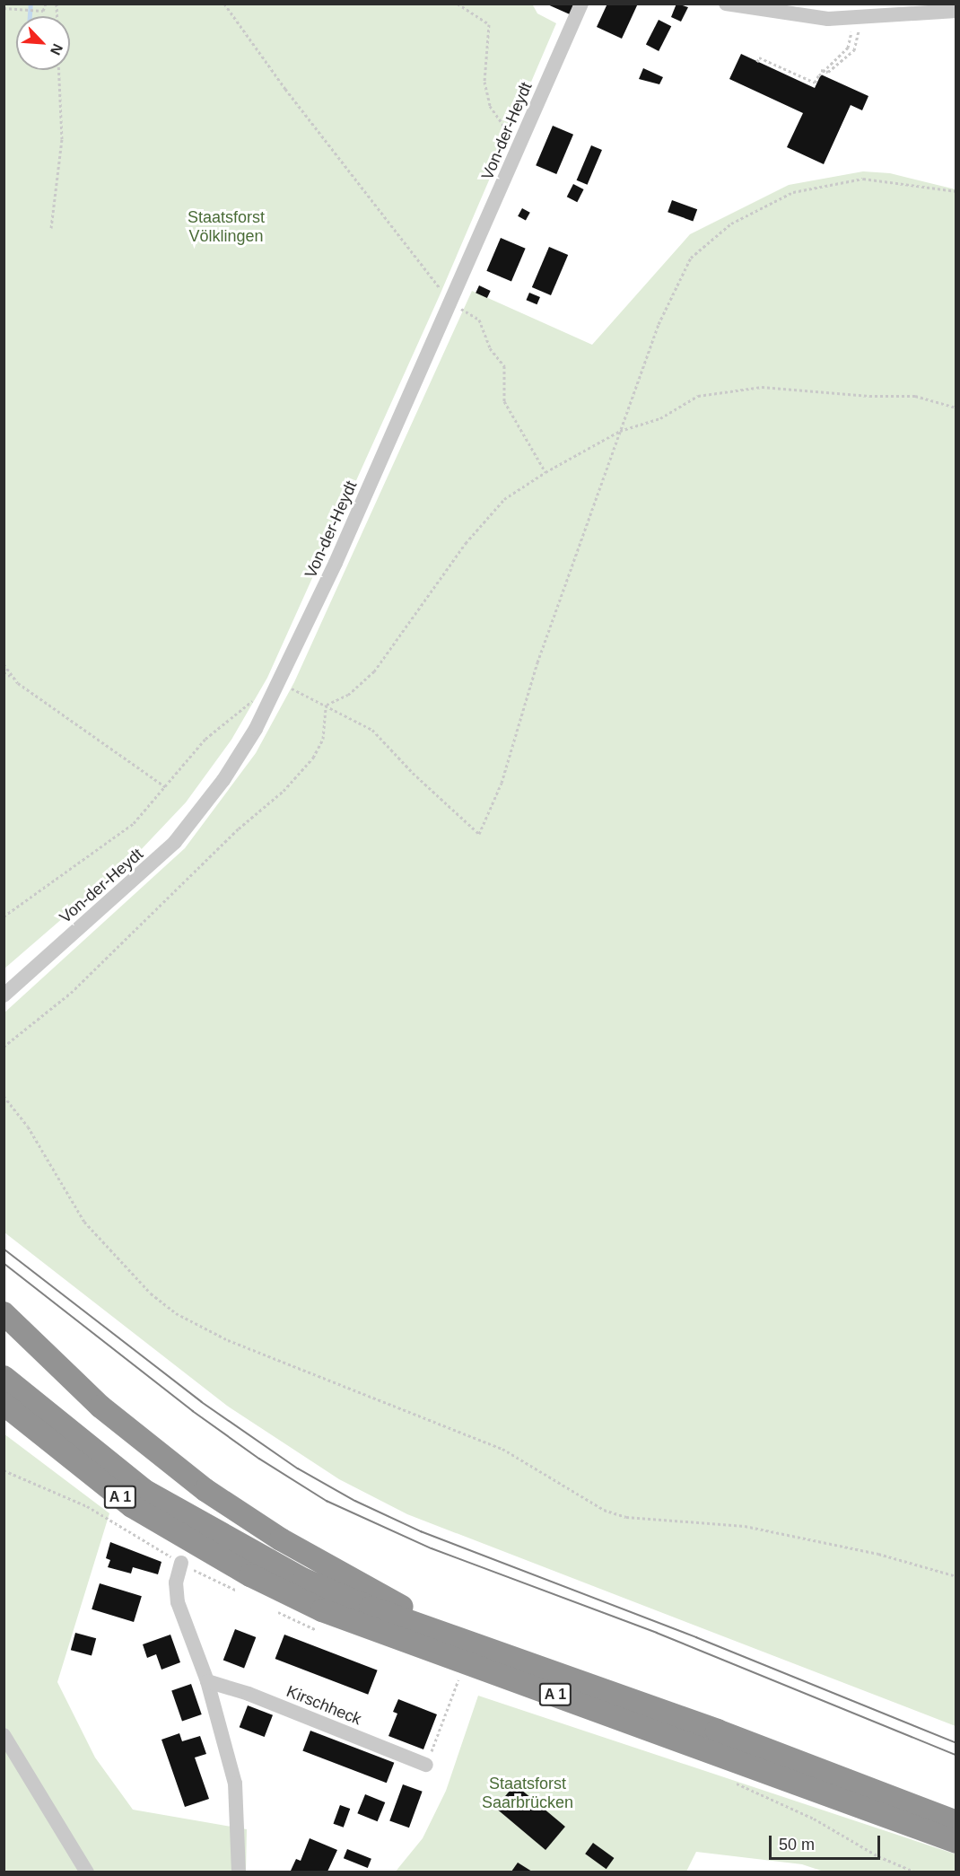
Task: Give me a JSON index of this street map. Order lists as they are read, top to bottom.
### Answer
{
  "streets": {
    "highway": ["A 1"],
    "street": ["Von-der-Heydt", "Kirschheck"]
  },
  "parks": ["Staatsforst Völklingen", "Staatsforst Saarbrücken"],
  "scale_bar": "50 m",
  "north": "bottom right"
}
